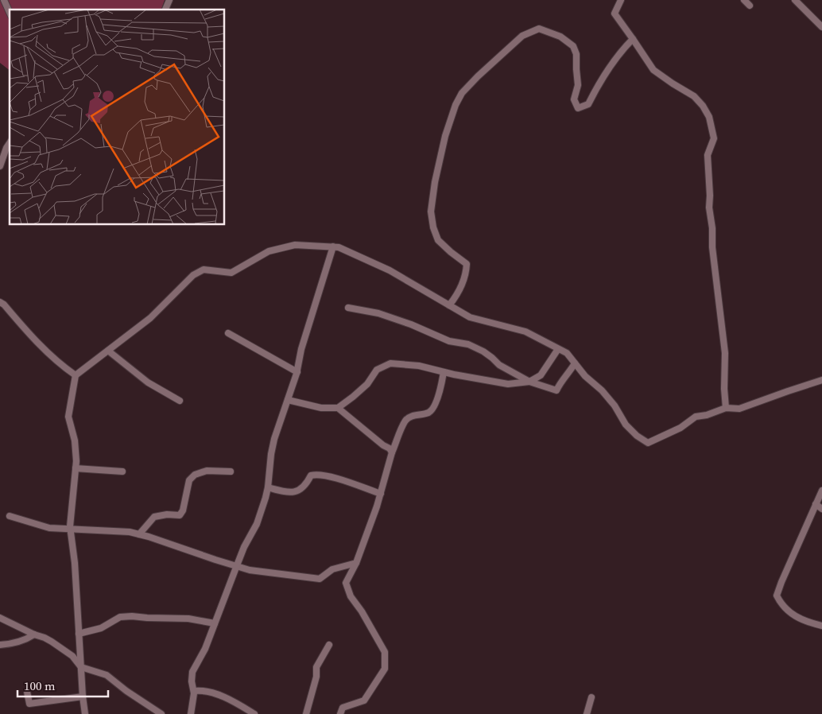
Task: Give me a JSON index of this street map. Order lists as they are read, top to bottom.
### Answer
{
  "scale_bar": "100 m"
}
